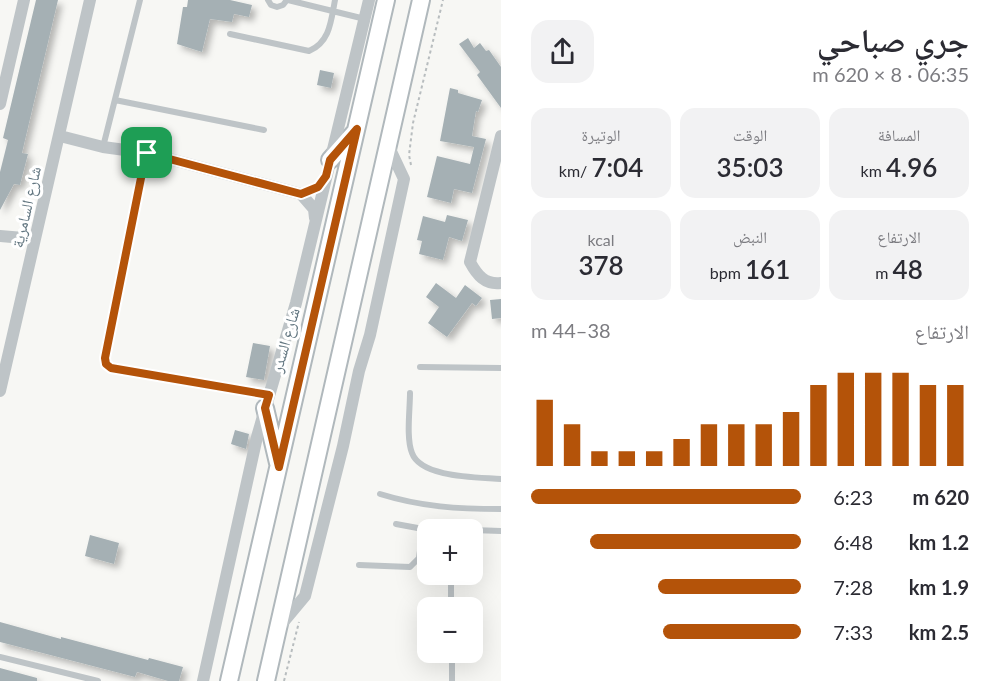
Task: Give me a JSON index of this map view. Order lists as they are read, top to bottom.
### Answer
{
  "streets": {
    "main road": ["شارع السدر"],
    "street": ["شارع السامرية"]
  },
  "page": {
    "heading": ["جري صباحي", "06:35 · 8 × 620 m"],
    "stats": [
      ["المسافة", "4.96 km"],
      ["الوقت", "35:03"],
      ["الوتيرة", "7:04 /km"],
      ["الارتفاع", "48 m"],
      ["النبض", "161 bpm"],
      ["kcal", "378"]
    ],
    "chart": ["الارتفاع", "38–44 m"],
    "list": [
      {
        "name": "620 m",
        "note": "6:23"
      },
      {
        "name": "1.2 km",
        "note": "6:48"
      },
      {
        "name": "1.9 km",
        "note": "7:28"
      },
      {
        "name": "2.5 km",
        "note": "7:33"
      }
    ],
    "map_buttons": ["+", "−"]
  }
}
